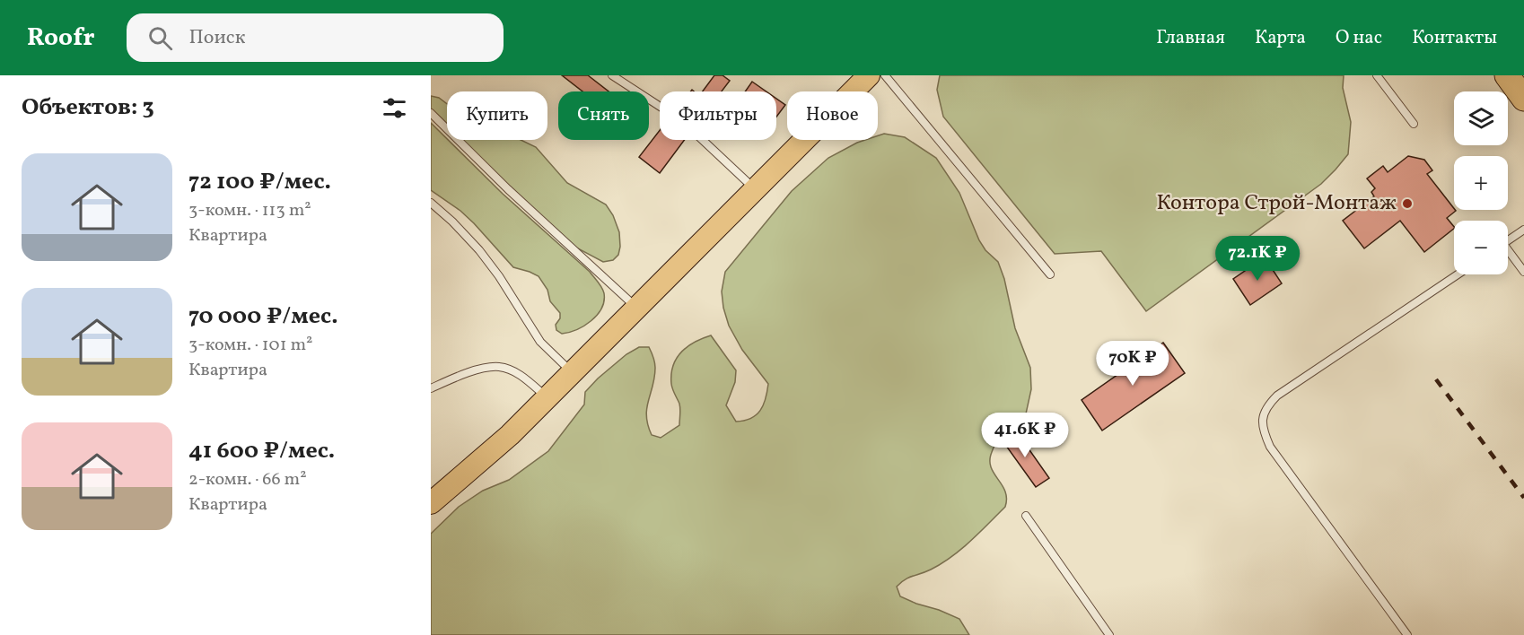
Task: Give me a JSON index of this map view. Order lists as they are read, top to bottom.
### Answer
{
  "places": ["Контора Строй-Монтаж"],
  "page": {
    "header": "Roofr",
    "search": "Поиск",
    "nav": [
      "Главная",
      "Карта",
      "О нас",
      "Контакты"
    ],
    "heading": "Объектов: 3",
    "map_buttons": ["+", "−"],
    "chip": [
      "Купить",
      "Снять",
      "Фильтры",
      "Новое"
    ],
    "list": [
      {
        "name": "72 100 ₽/мес.",
        "note": "3-комн. · 113 m² · Квартира"
      },
      {
        "name": "70 000 ₽/мес.",
        "note": "3-комн. · 101 m² · Квартира"
      },
      {
        "name": "41 600 ₽/мес.",
        "note": "2-комн. · 66 m² · Квартира"
      }
    ],
    "price": ["72.1K ₽", "70K ₽", "41.6K ₽"]
  }
}
